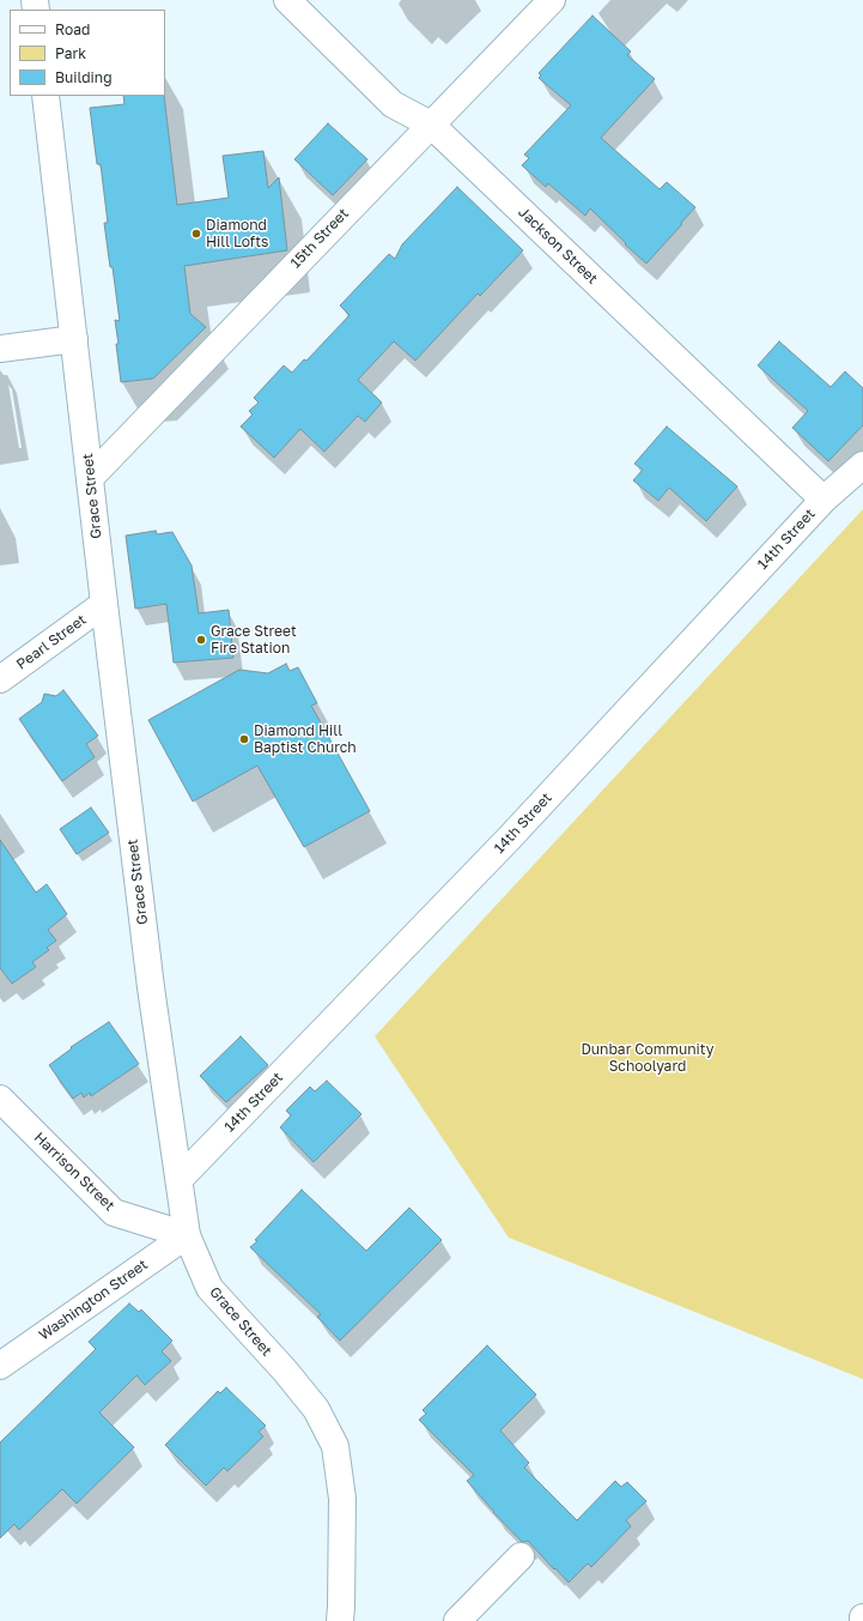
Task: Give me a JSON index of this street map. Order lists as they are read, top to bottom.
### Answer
{
  "streets": {
    "street": [
      "15th Street",
      "Jackson Street",
      "Grace Street",
      "14th Street",
      "Pearl Street",
      "Harrison Street",
      "Washington Street"
    ]
  },
  "crossings": [
    ["15th Street", "Jackson Street"],
    ["15th Street", "Grace Street"],
    ["Jackson Street", "14th Street"],
    ["Grace Street", "14th Street"],
    ["Grace Street", "Pearl Street"],
    ["Grace Street", "Harrison Street"],
    ["Grace Street", "Washington Street"],
    ["Harrison Street", "Washington Street"]
  ],
  "parks": ["Dunbar Community Schoolyard"],
  "places": ["Diamond Hill Lofts", "Grace Street Fire Station", "Diamond Hill Baptist Church"],
  "legend": ["Road", "Park", "Building"]
}
